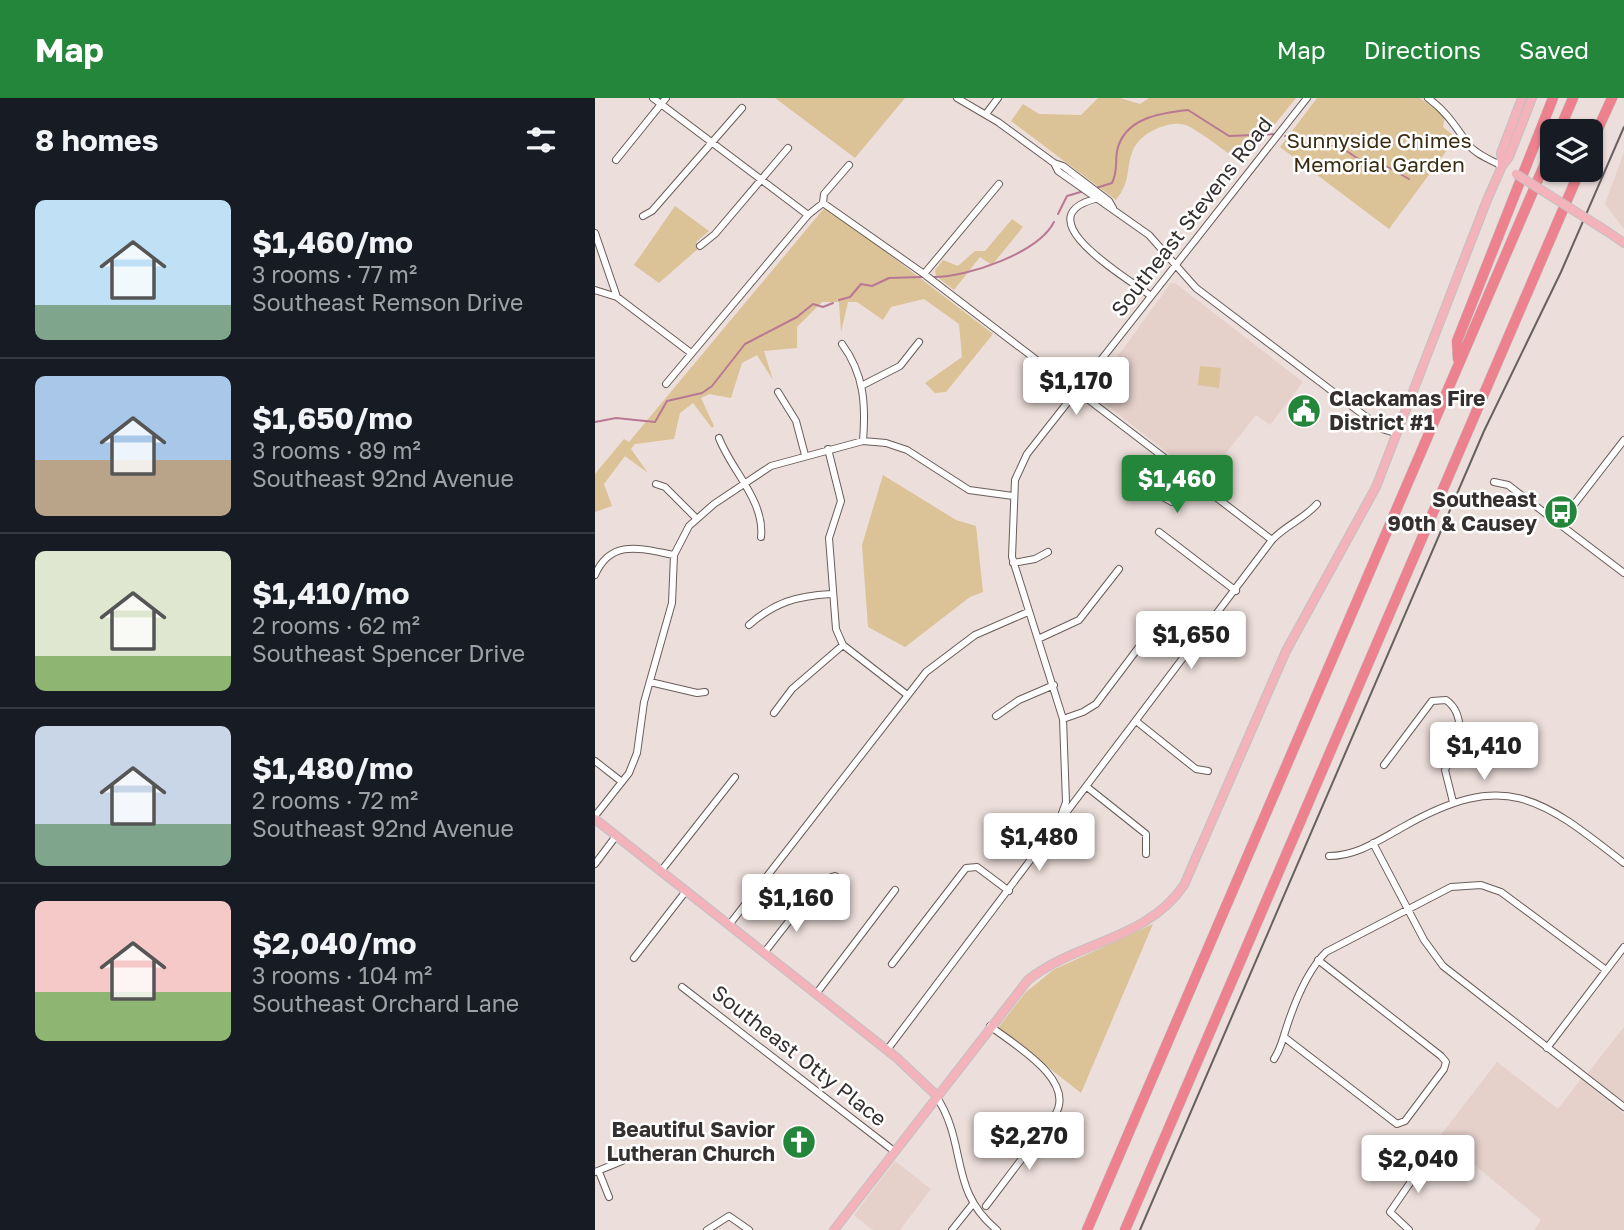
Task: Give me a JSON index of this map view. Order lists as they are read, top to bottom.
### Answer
{
  "streets": {
    "street": ["Southeast Stevens Road", "Southeast Otty Place"]
  },
  "parks": ["Sunnyside Chimes Memorial Garden"],
  "places": {
    "public building": ["Clackamas Fire District #1"],
    "bus stop": ["Southeast 90th & Causey"],
    "church": ["Beautiful Savior Lutheran Church"]
  },
  "page": {
    "header": "Map",
    "nav": ["Map", "Directions", "Saved"],
    "heading": "8 homes",
    "list": [
      {
        "name": "$1,460/mo",
        "note": "3 rooms · 77 m² · Southeast Remson Drive"
      },
      {
        "name": "$1,650/mo",
        "note": "3 rooms · 89 m² · Southeast 92nd Avenue"
      },
      {
        "name": "$1,410/mo",
        "note": "2 rooms · 62 m² · Southeast Spencer Drive"
      },
      {
        "name": "$1,480/mo",
        "note": "2 rooms · 72 m² · Southeast 92nd Avenue"
      },
      {
        "name": "$2,040/mo",
        "note": "3 rooms · 104 m² · Southeast Orchard Lane"
      }
    ],
    "price": [
      "$1,170",
      "$1,460",
      "$1,650",
      "$1,410",
      "$1,480",
      "$1,160",
      "$2,270",
      "$2,040"
    ]
  }
}
